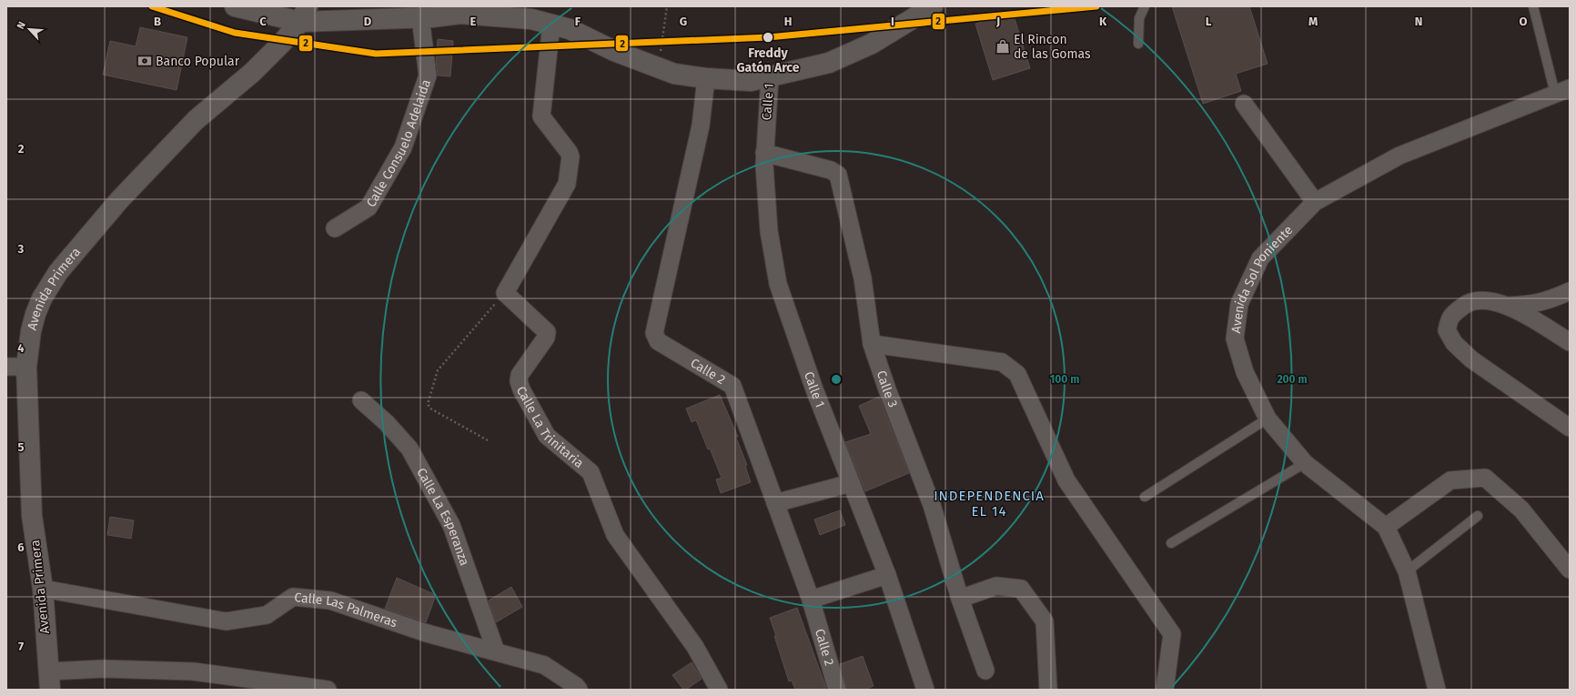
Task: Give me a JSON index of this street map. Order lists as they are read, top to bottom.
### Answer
{
  "streets": {
    "main road": ["Avenida Primera"],
    "street": [
      "Calle 1",
      "Calle Consuelo Adelaida",
      "Avenida Sol Poniente",
      "Calle 2",
      "Calle 3",
      "Calle La Trinitaria",
      "Calle La Esperanza",
      "Calle Las Palmeras"
    ]
  },
  "crossings": [
    ["Calle 1", "Calle 3"],
    ["Avenida Primera", "Calle Las Palmeras"],
    ["Calle La Esperanza", "Calle Las Palmeras"]
  ],
  "districts": ["INDEPENDENCIA EL 14"],
  "places": {
    "other": ["Freddy Gatón Arce"],
    "shop": ["El Rincon de las Gomas"],
    "bank": ["Banco Popular"]
  },
  "lines": ["metro line 2"],
  "north": "top left",
  "grid": {
    "columns": [
      "B",
      "C",
      "D",
      "E",
      "F",
      "G",
      "H",
      "I",
      "J",
      "K",
      "L",
      "M",
      "N",
      "O"
    ],
    "rows": [
      "2",
      "3",
      "4",
      "5",
      "6",
      "7"
    ]
  },
  "rings": ["100 m", "200 m"]
}
